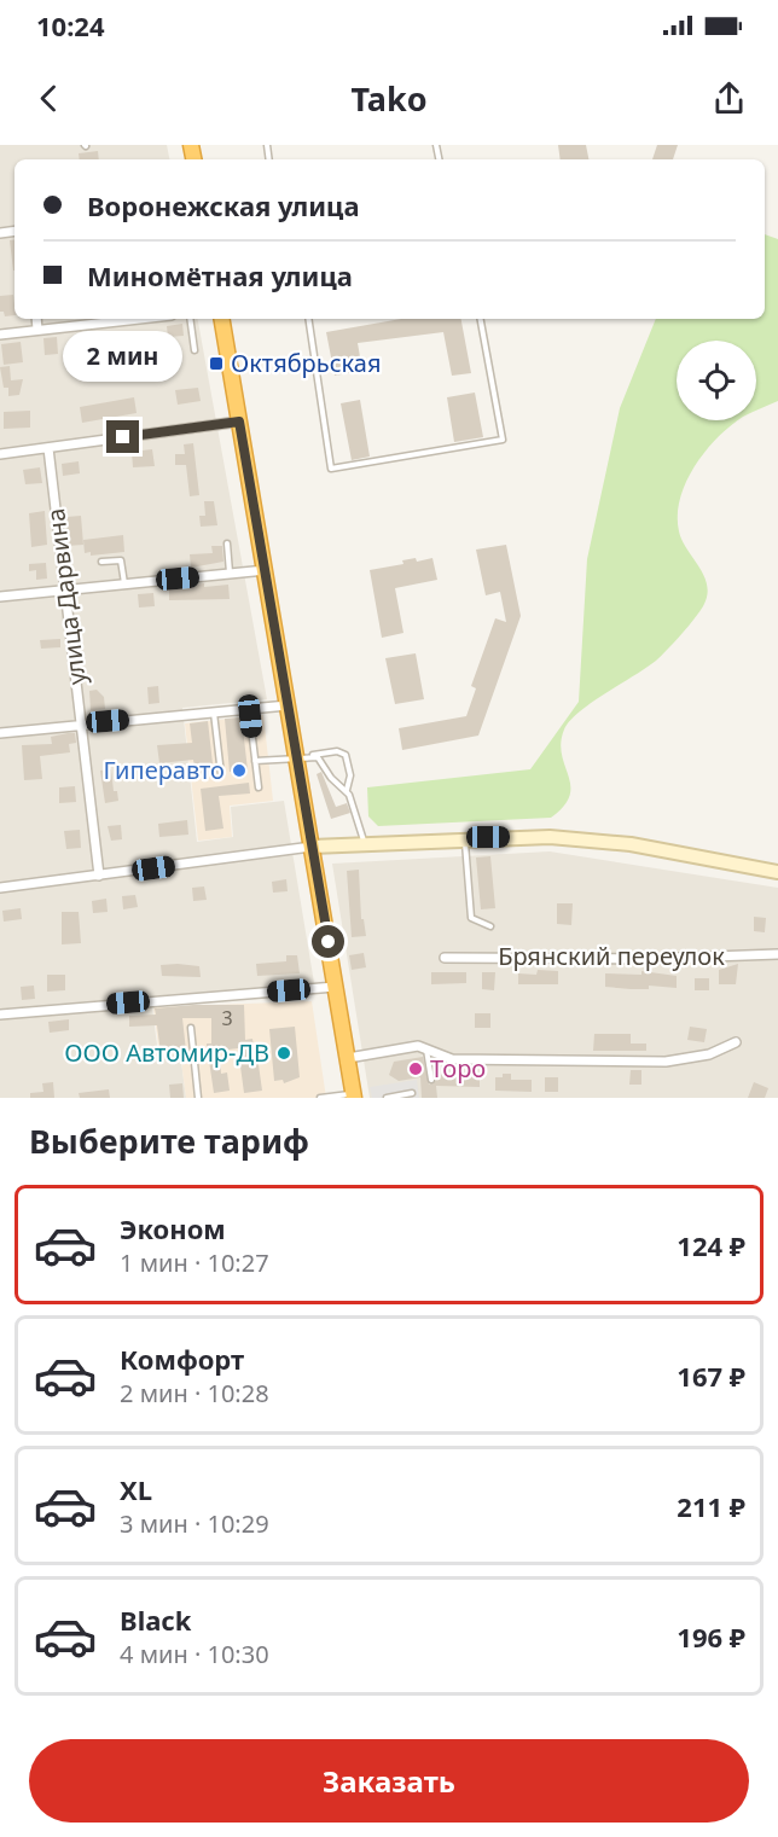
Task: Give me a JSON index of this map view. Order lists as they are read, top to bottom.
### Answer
{
  "streets": {
    "street": ["улица Дарвина", "Брянский переулок"]
  },
  "places": {
    "transit": ["Октябрьская"],
    "other": ["Гиперавто", "ООО Автомир-ДВ", "Торо"]
  },
  "house_numbers": ["3"],
  "page": {
    "status": "10:24",
    "header": "Tako",
    "banner": ["Воронежская улица", "Миномётная улица"],
    "bubble": "2 мин",
    "heading": "Выберите тариф",
    "list": [
      {
        "name": "Эконом",
        "note": "1 мин · 10:27",
        "value": "124 ₽"
      },
      {
        "name": "Комфорт",
        "note": "2 мин · 10:28",
        "value": "167 ₽"
      },
      {
        "name": "XL",
        "note": "3 мин · 10:29",
        "value": "211 ₽"
      },
      {
        "name": "Black",
        "note": "4 мин · 10:30",
        "value": "196 ₽"
      }
    ],
    "buttons": "Заказать"
  }
}
